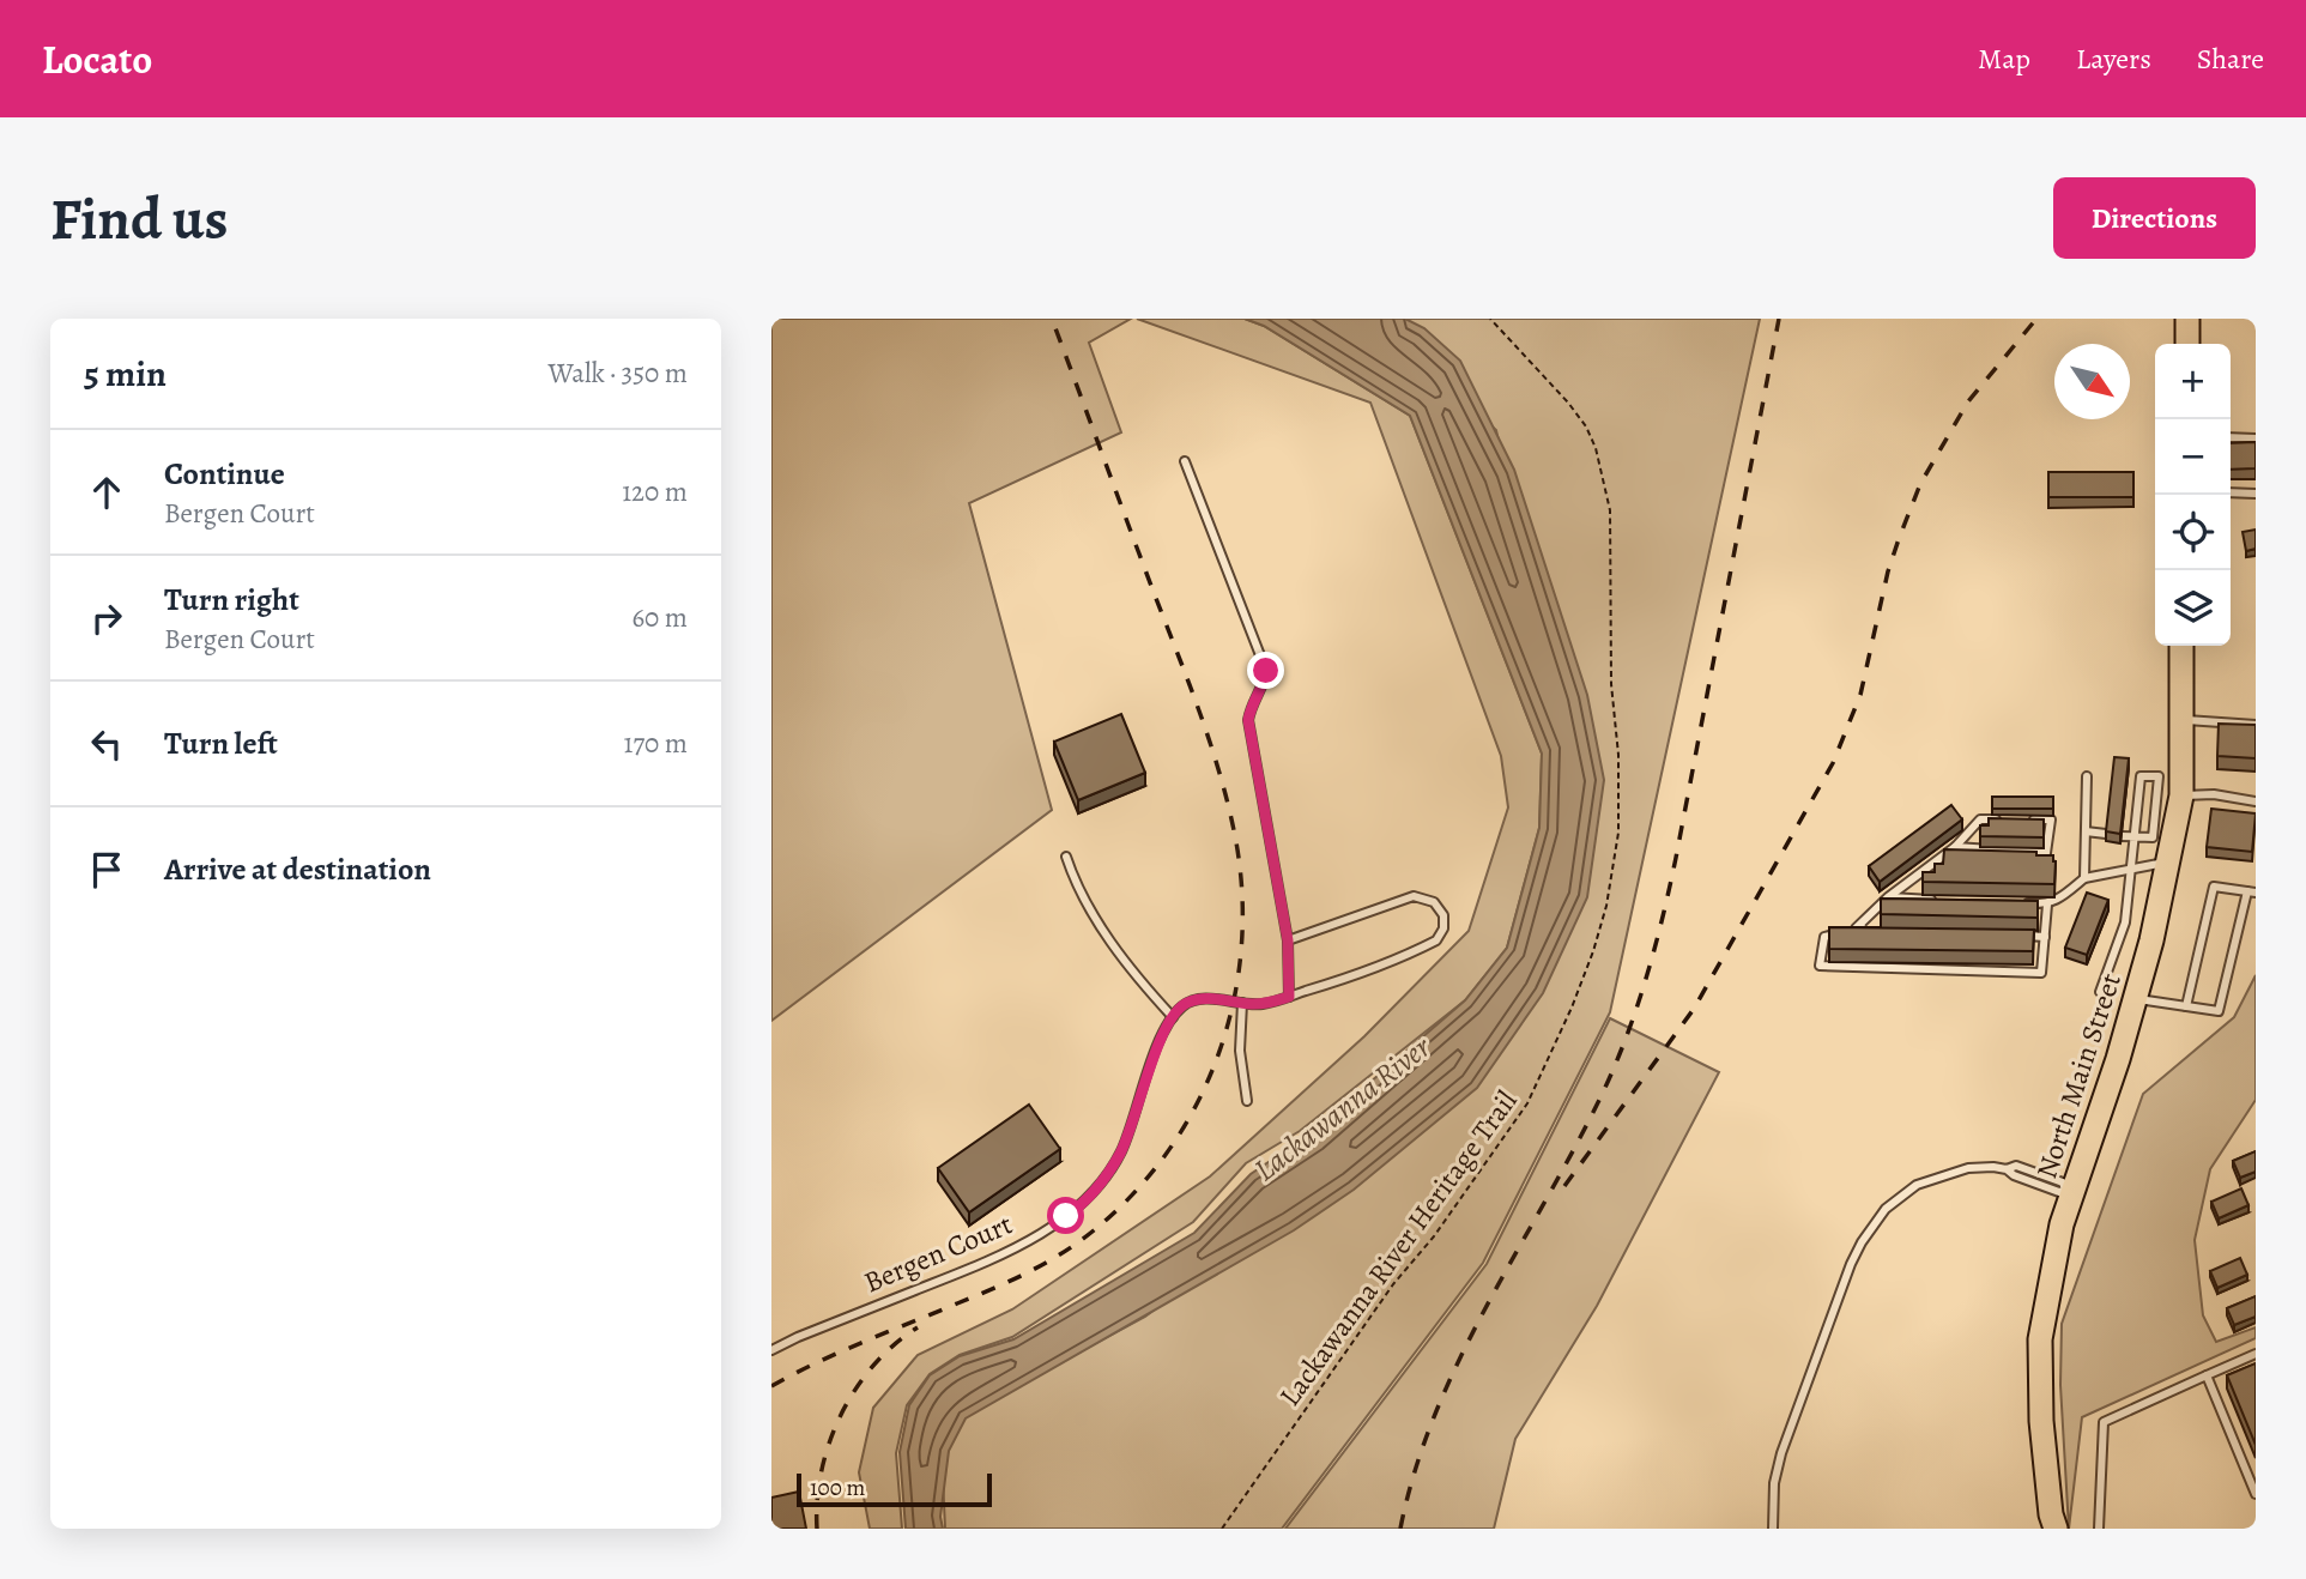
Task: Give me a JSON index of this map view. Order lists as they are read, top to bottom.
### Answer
{
  "streets": {
    "main road": ["North Main Street"],
    "lane": ["Bergen Court"],
    "path": ["Lackawanna River Heritage Trail"]
  },
  "water": ["Lackawanna River"],
  "scale_bar": "100 m",
  "north": "bottom right",
  "page": {
    "header": "Locato",
    "nav": ["Map", "Layers", "Share"],
    "buttons": "Directions",
    "title": "Find us",
    "heading": ["5 min", "Walk · 350 m"],
    "map_buttons": ["+", "−"],
    "list": [
      ["Continue", "Bergen Court", "120 m"],
      ["Turn right", "Bergen Court", "60 m"],
      ["Turn left", "170 m"],
      "Arrive at destination"
    ],
    "scale": "100 m"
  }
}
